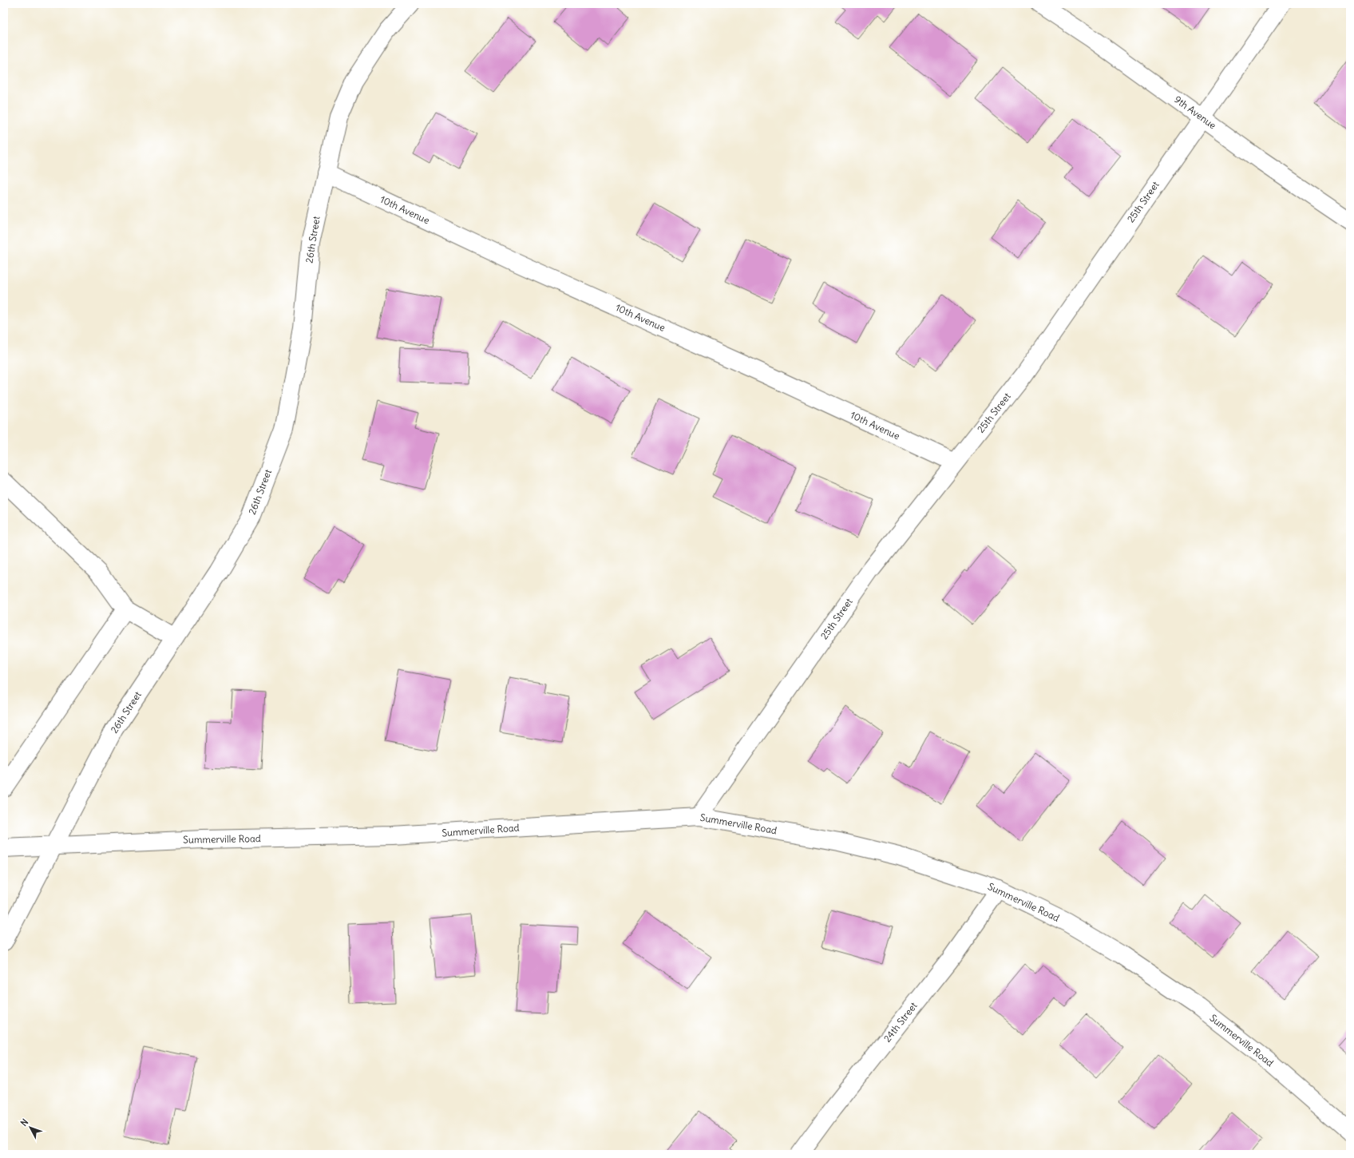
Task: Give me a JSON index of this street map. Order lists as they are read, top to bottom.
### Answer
{
  "streets": {
    "street": [
      "9th Avenue",
      "25th Street",
      "10th Avenue",
      "26th Street",
      "Summerville Road",
      "24th Street"
    ]
  },
  "crossings": [
    ["9th Avenue", "25th Street"],
    ["25th Street", "10th Avenue"],
    ["25th Street", "Summerville Road"],
    ["10th Avenue", "26th Street"],
    ["26th Street", "Summerville Road"],
    ["Summerville Road", "24th Street"]
  ],
  "north": "top left"
}
